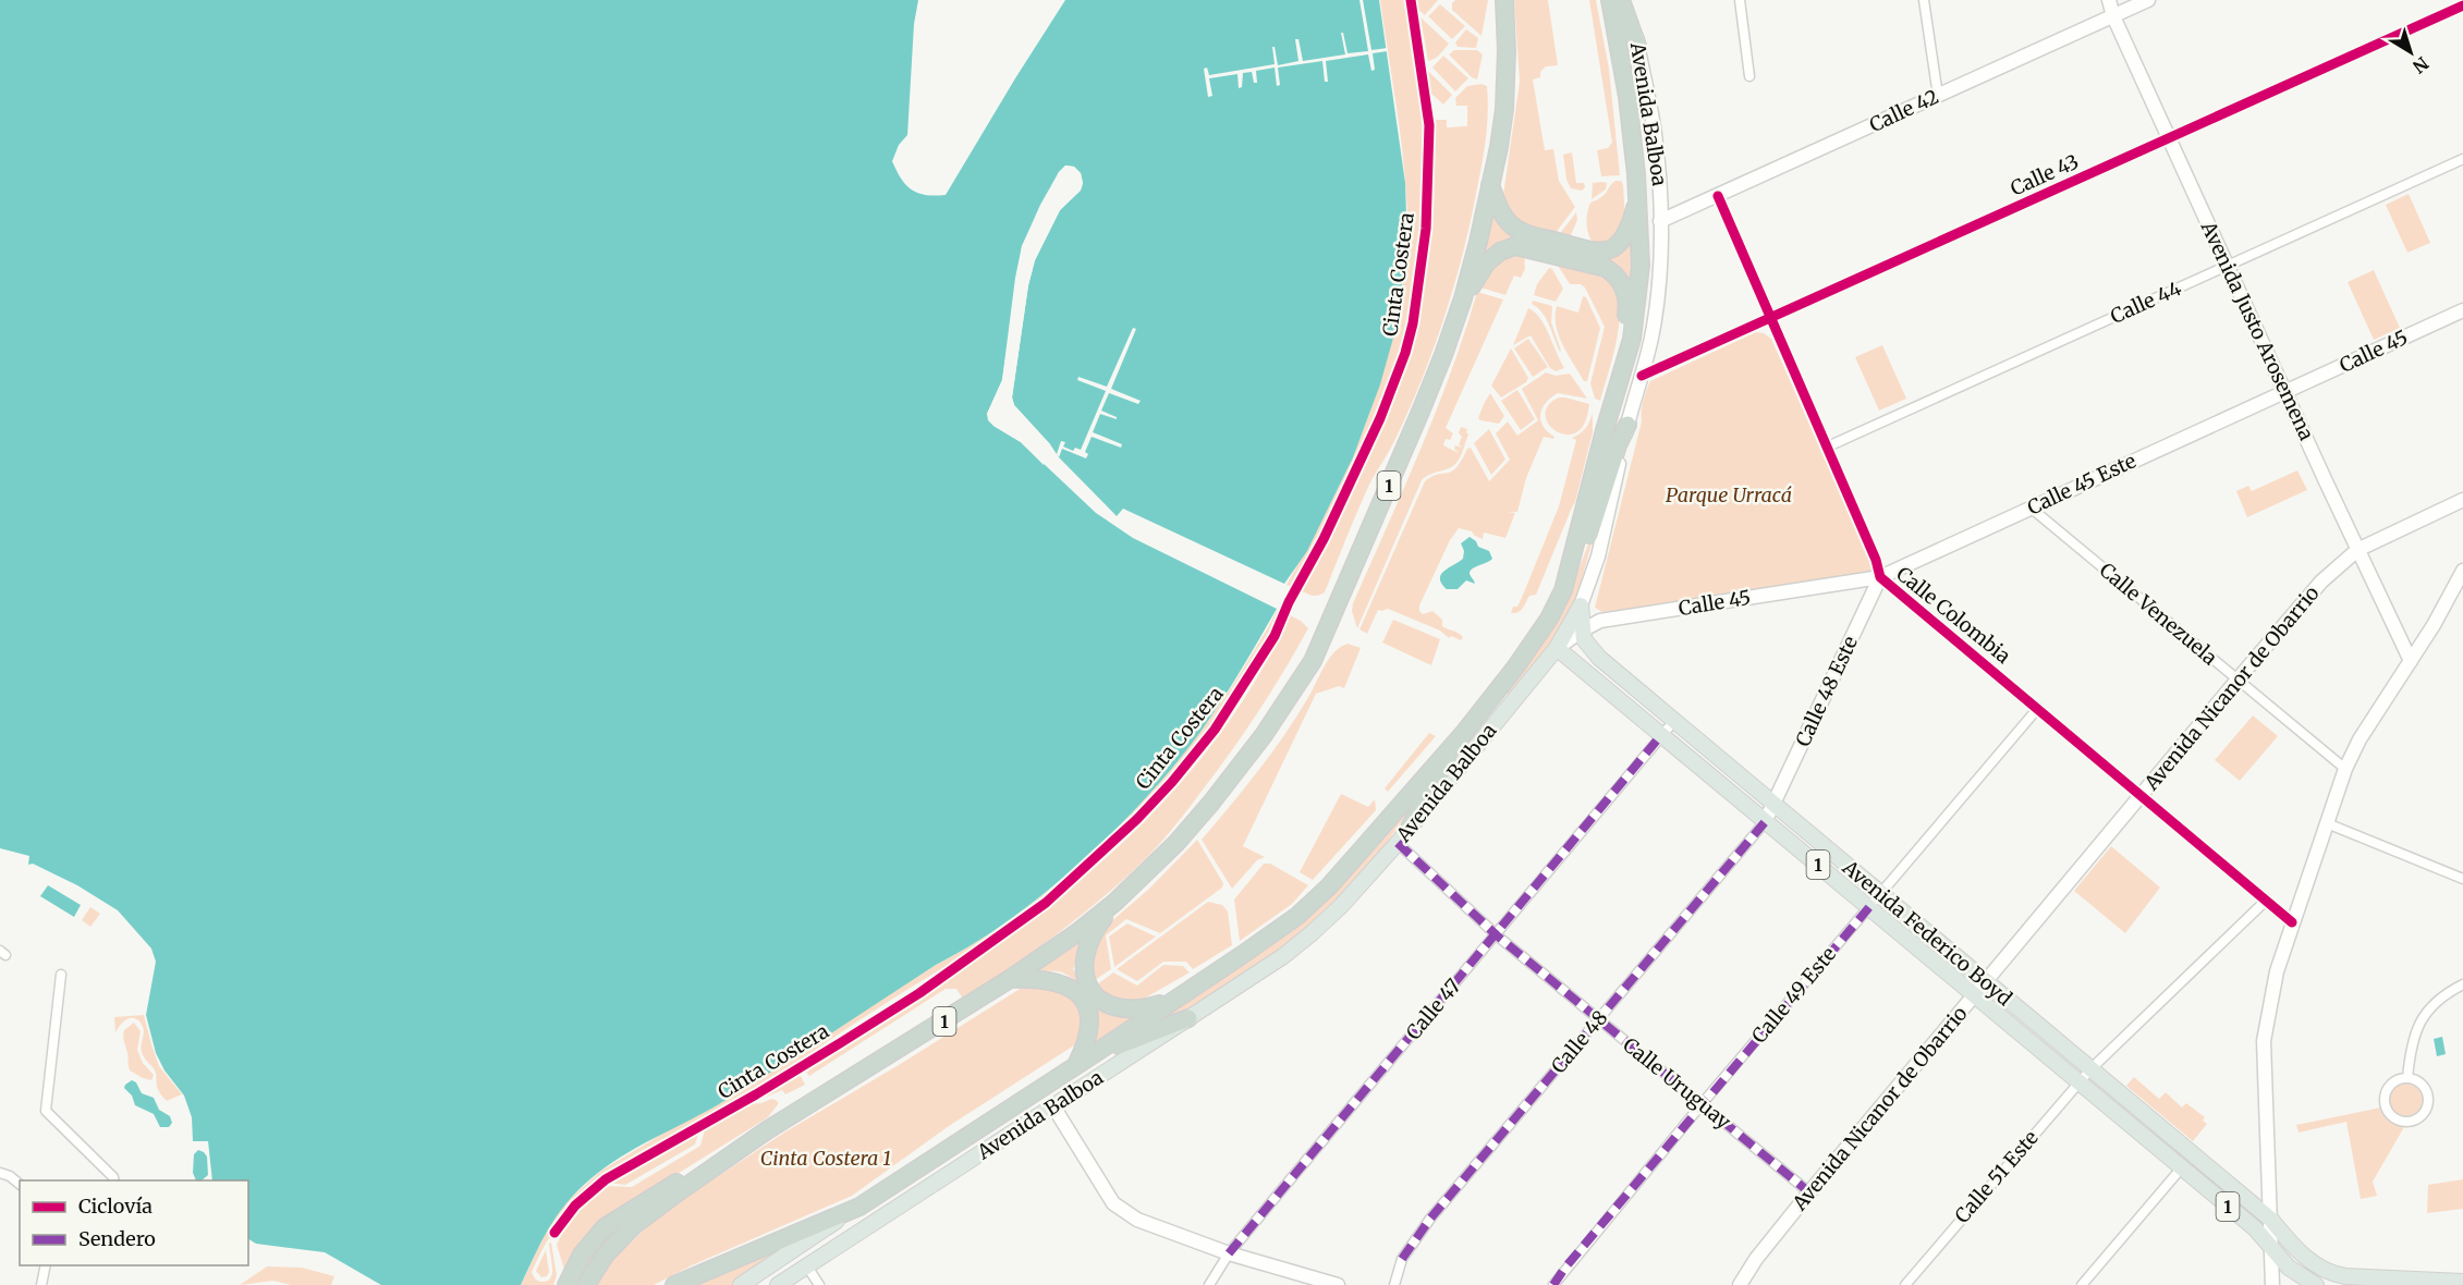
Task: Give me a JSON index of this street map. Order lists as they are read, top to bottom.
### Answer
{
  "streets": {
    "highway": ["Avenida Balboa", "1"],
    "main road": [
      "Calle 42",
      "Avenida Justo Arosemena",
      "Calle 45",
      "Calle 45 Este",
      "Avenida Nicanor de Obarrio",
      "Calle 48 Este",
      "Avenida Federico Boyd",
      "Calle 48"
    ],
    "street": [
      "Calle 43",
      "Calle 44",
      "Calle Venezuela",
      "Calle Colombia",
      "Calle 49 Este",
      "Calle 47",
      "Calle Uruguay",
      "Calle 51 Este"
    ],
    "cycle path": ["Cinta Costera"]
  },
  "crossings": [
    ["Calle 42", "Avenida Balboa"],
    ["Calle 42", "Avenida Justo Arosemena"],
    ["Calle 42", "Calle Colombia"],
    ["Avenida Balboa", "Calle 43"],
    ["Avenida Balboa", "Calle 45"],
    ["Avenida Balboa", "Avenida Federico Boyd"],
    ["Avenida Balboa", "Calle Uruguay"],
    ["Calle 43", "Avenida Justo Arosemena"],
    ["Calle 43", "Calle Colombia"],
    ["Calle 44", "Avenida Justo Arosemena"],
    ["Calle 44", "Calle Colombia"],
    ["Avenida Justo Arosemena", "Calle 45"],
    ["Avenida Justo Arosemena", "Calle 45 Este"],
    ["Avenida Justo Arosemena", "Avenida Nicanor de Obarrio"],
    ["Calle 45", "Calle 45 Este"],
    ["Calle 45", "Calle Colombia"],
    ["Calle 45", "Calle 48 Este"],
    ["Calle 45", "Avenida Federico Boyd"],
    ["Calle 45 Este", "Calle Venezuela"],
    ["Calle 45 Este", "Calle Colombia"],
    ["Calle 45 Este", "Calle 48 Este"],
    ["1", "Avenida Federico Boyd"],
    ["Calle Venezuela", "Avenida Nicanor de Obarrio"],
    ["Calle Colombia", "Avenida Nicanor de Obarrio"],
    ["Calle Colombia", "Calle 48 Este"],
    ["Calle Colombia", "Calle 49 Este"],
    ["Calle Colombia", "Calle 51 Este"],
    ["Avenida Nicanor de Obarrio", "Avenida Federico Boyd"],
    ["Avenida Nicanor de Obarrio", "Calle Uruguay"],
    ["Calle 48 Este", "Avenida Federico Boyd"],
    ["Calle 48 Este", "Calle 48"],
    ["Avenida Federico Boyd", "Calle 49 Este"],
    ["Avenida Federico Boyd", "Calle 47"],
    ["Avenida Federico Boyd", "Calle 48"],
    ["Avenida Federico Boyd", "Calle 51 Este"],
    ["Calle 49 Este", "Calle Uruguay"],
    ["Calle 47", "Calle Uruguay"],
    ["Calle 48", "Calle Uruguay"]
  ],
  "parks": ["Parque Urracá", "Cinta Costera 1"],
  "legend": ["Ciclovía", "Sendero"],
  "north": "bottom right"
}
